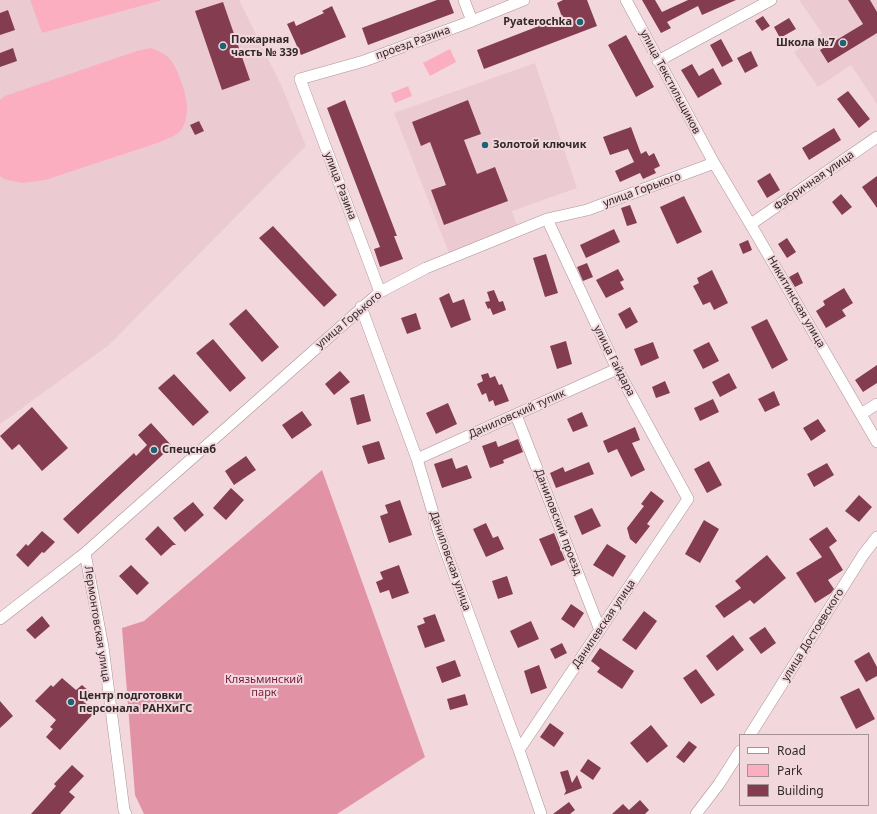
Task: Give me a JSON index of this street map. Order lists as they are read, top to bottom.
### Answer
{
  "streets": {
    "street": [
      "проезд Разина",
      "улица Текстильщиков",
      "Фабричная улица",
      "улица Разина",
      "улица Горького",
      "Никитинская улица",
      "улица Гайдара",
      "Даниловский тупик",
      "Даниловский проезд",
      "Даниловская улица",
      "Лермонтовская улица",
      "Данилевская улица",
      "улица Достоевского"
    ]
  },
  "crossings": [
    ["проезд Разина", "улица Разина"],
    ["улица Текстильщиков", "улица Горького"],
    ["улица Текстильщиков", "Никитинская улица"],
    ["Фабричная улица", "Никитинская улица"],
    ["улица Разина", "улица Горького"],
    ["улица Горького", "Никитинская улица"],
    ["улица Горького", "улица Гайдара"],
    ["улица Горького", "Даниловская улица"],
    ["улица Горького", "Лермонтовская улица"],
    ["улица Гайдара", "Даниловский тупик"],
    ["улица Гайдара", "Данилевская улица"],
    ["Даниловский тупик", "Даниловский проезд"],
    ["Даниловский тупик", "Даниловская улица"],
    ["Даниловский проезд", "Данилевская улица"],
    ["Даниловская улица", "Данилевская улица"]
  ],
  "parks": ["Клязьминский парк"],
  "places": [
    "Pyaterochka",
    "Школа №7",
    "Пожарная часть № 339",
    "Золотой ключик",
    "Спецснаб",
    "Центр подготовки персонала РАНХиГС"
  ],
  "legend": ["Road", "Park", "Building"]
}
